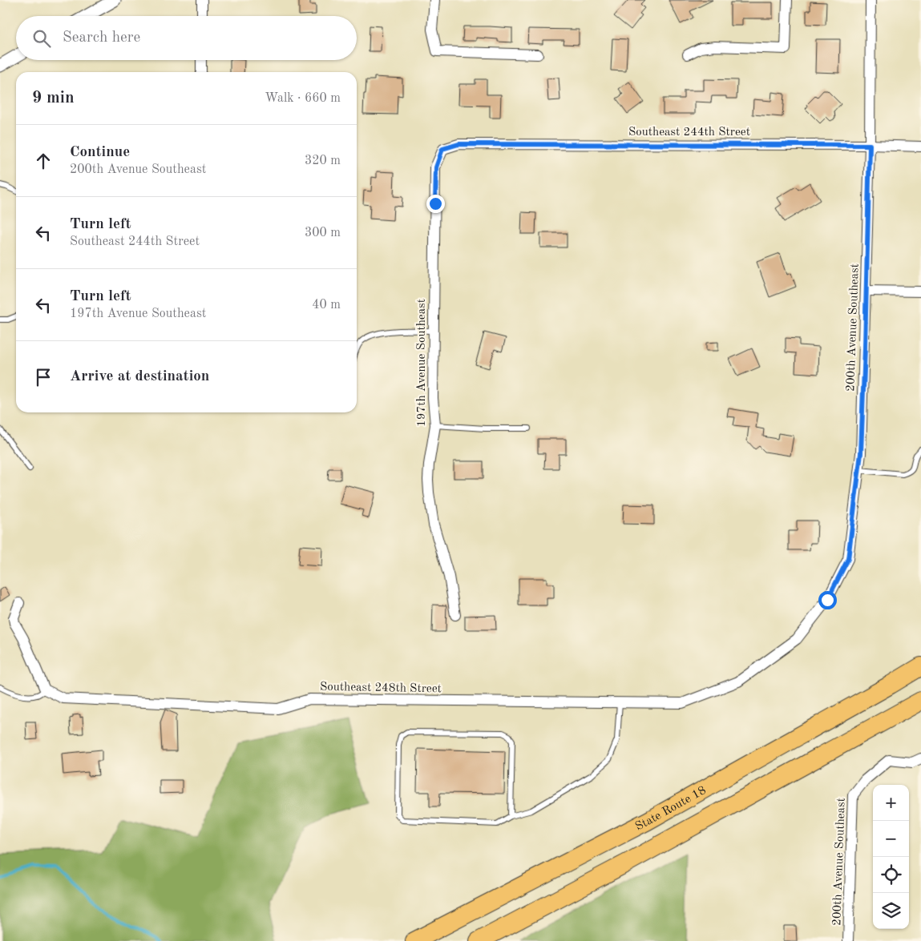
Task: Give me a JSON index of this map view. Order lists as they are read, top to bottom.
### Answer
{
  "streets": {
    "highway": ["State Route 18"],
    "street": [
      "Southeast 244th Street",
      "200th Avenue Southeast",
      "197th Avenue Southeast",
      "Southeast 248th Street"
    ]
  },
  "crossings": [
    ["Southeast 244th Street", "200th Avenue Southeast"],
    ["Southeast 244th Street", "197th Avenue Southeast"],
    ["200th Avenue Southeast", "Southeast 248th Street"]
  ],
  "page": {
    "search": "Search here",
    "heading": ["9 min", "Walk · 660 m"],
    "list": [
      ["Continue", "200th Avenue Southeast", "320 m"],
      ["Turn left", "Southeast 244th Street", "300 m"],
      ["Turn left", "197th Avenue Southeast", "40 m"],
      "Arrive at destination"
    ],
    "map_buttons": ["+", "−"]
  }
}
